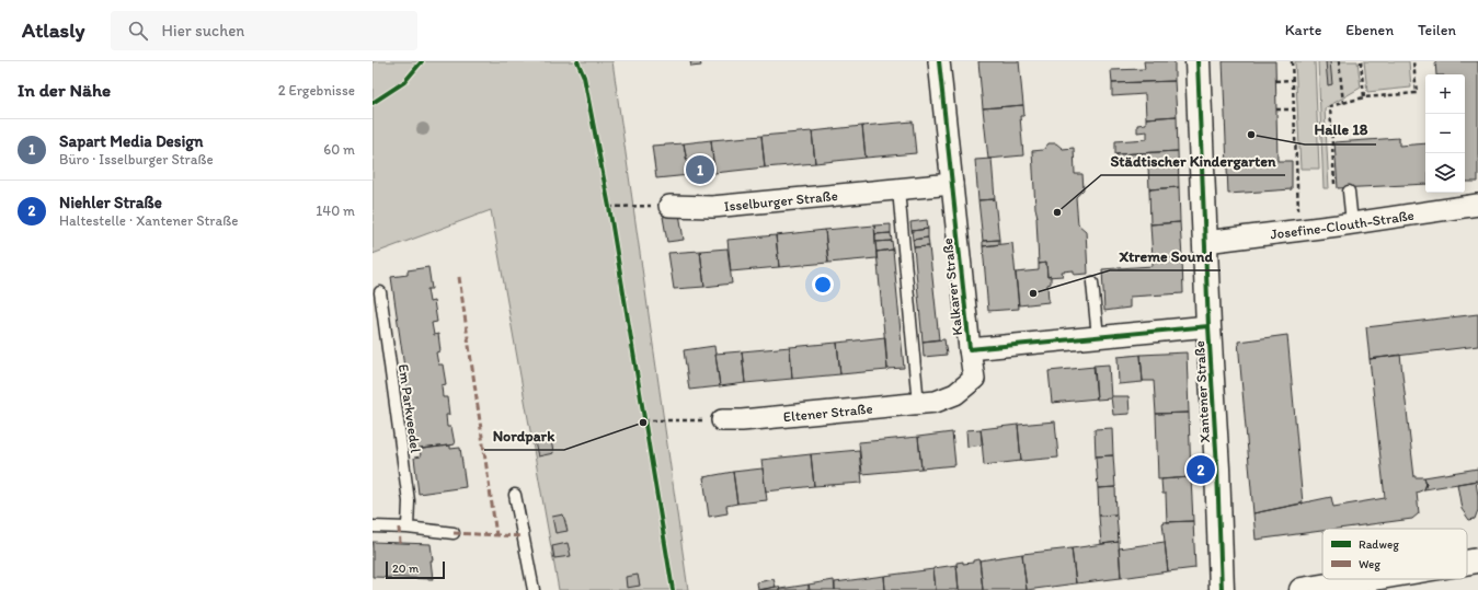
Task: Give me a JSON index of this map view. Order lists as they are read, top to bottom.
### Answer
{
  "streets": {
    "street": [
      "Isselburger Straße",
      "Josefine-Clouth-Straße",
      "Kalkarer Straße",
      "Xantener Straße",
      "Eltener Straße"
    ],
    "lane": ["Em Parkveedel"]
  },
  "crossings": [
    ["Isselburger Straße", "Kalkarer Straße"],
    ["Josefine-Clouth-Straße", "Xantener Straße"],
    ["Kalkarer Straße", "Xantener Straße"],
    ["Kalkarer Straße", "Eltener Straße"]
  ],
  "places": [
    "Halle 18",
    "Städtischer Kindergarten",
    "Xtreme Sound",
    "Nordpark"
  ],
  "legend": ["Radweg", "Weg"],
  "scale_bar": "20 m",
  "page": {
    "header": "Atlasly",
    "search": "Hier suchen",
    "nav": ["Karte", "Ebenen", "Teilen"],
    "heading": ["In der Nähe", "2 Ergebnisse"],
    "map_buttons": ["+", "−"],
    "list": [
      {
        "mark": "1",
        "name": "Sapart Media Design",
        "note": "Büro · Isselburger Straße",
        "value": "60 m"
      },
      {
        "mark": "2",
        "name": "Niehler Straße",
        "note": "Haltestelle · Xantener Straße",
        "value": "140 m"
      }
    ],
    "pins": ["1", "2"],
    "scale": "20 m"
  }
}
